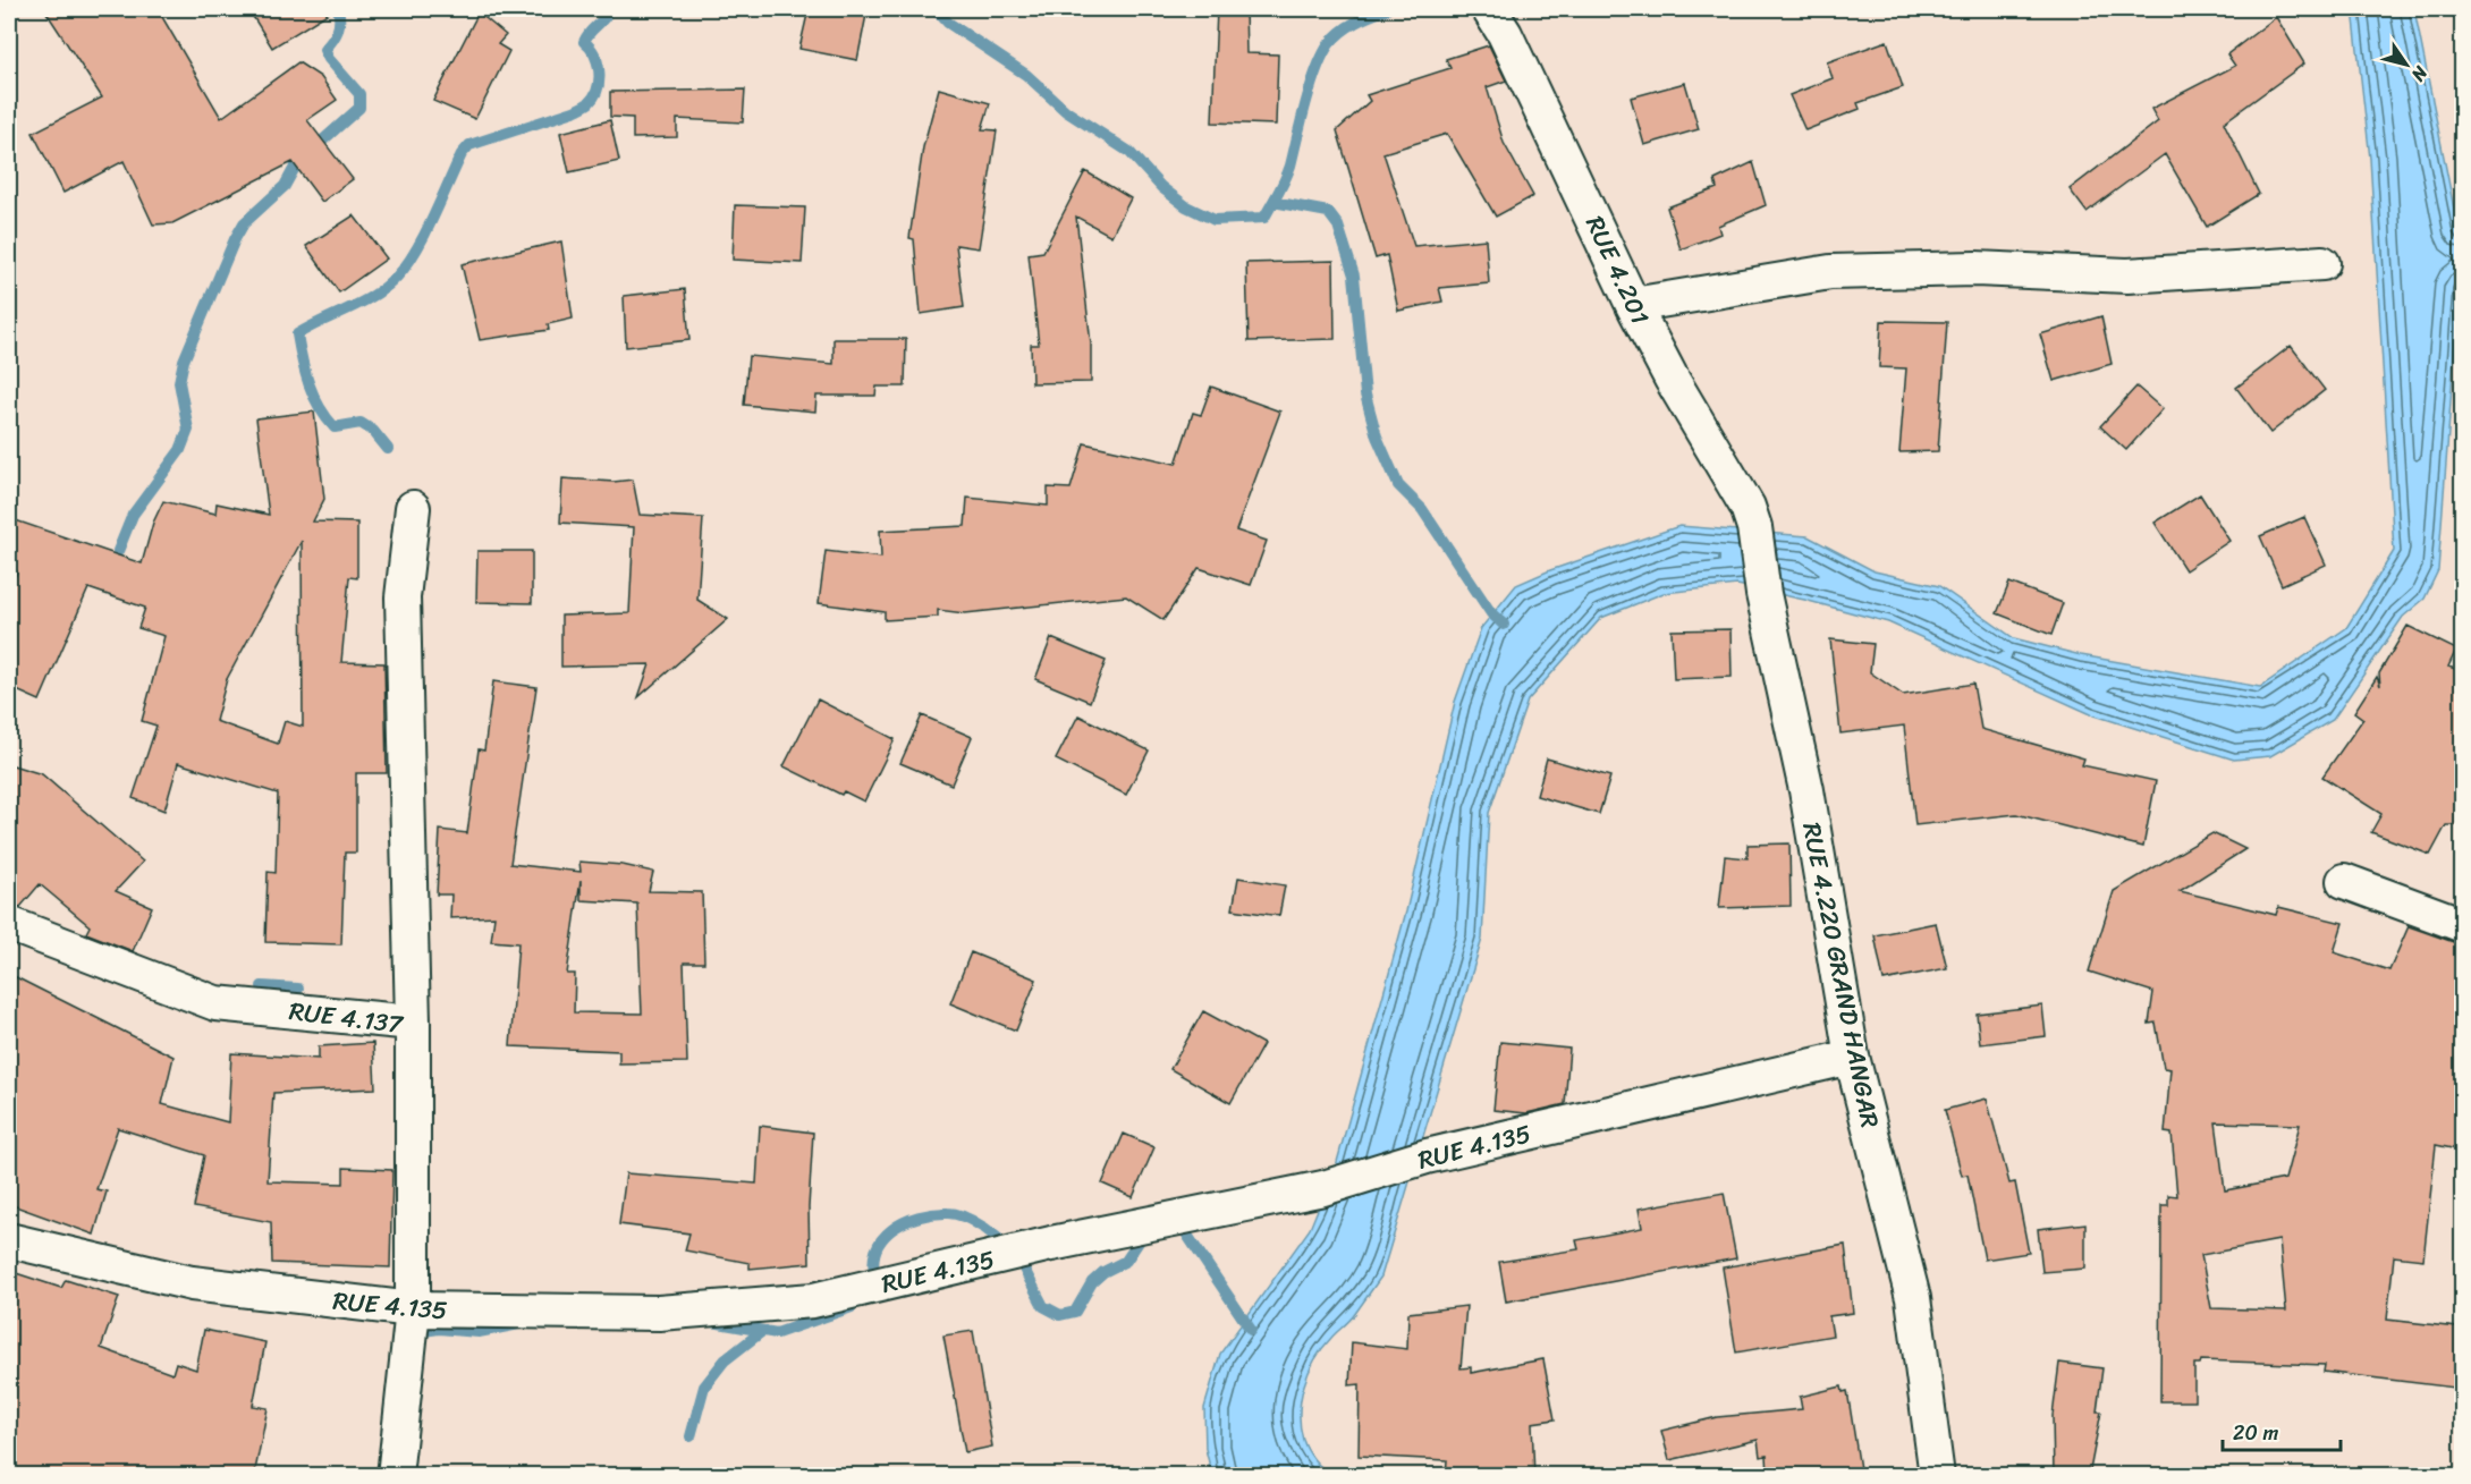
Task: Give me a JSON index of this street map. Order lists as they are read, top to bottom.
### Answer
{
  "streets": {
    "street": [
      "RUE 4.201",
      "RUE 4.220 GRAND HANGAR",
      "RUE 4.137",
      "RUE 4.135"
    ]
  },
  "crossings": [
    ["RUE 4.201", "RUE 4.220 GRAND HANGAR"],
    ["RUE 4.220 GRAND HANGAR", "RUE 4.135"],
    ["RUE 4.137", "RUE 4.135"]
  ],
  "scale_bar": "20 m",
  "north": "bottom right"
}
